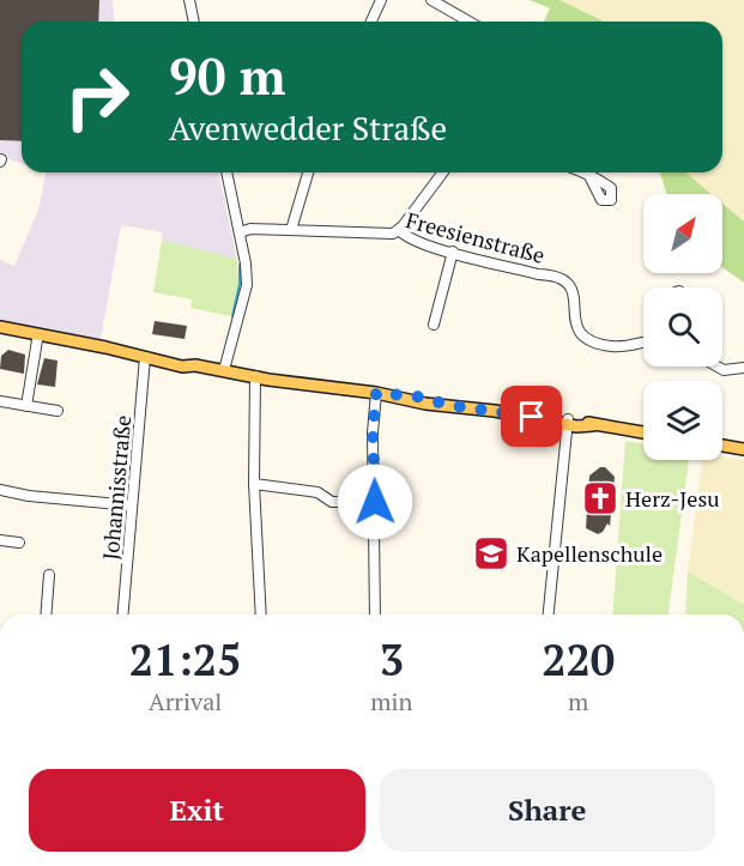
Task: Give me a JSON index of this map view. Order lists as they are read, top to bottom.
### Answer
{
  "streets": {
    "street": ["Freesienstraße", "Johannisstraße"]
  },
  "places": {
    "church": ["Herz-Jesu"],
    "school or university": ["Kapellenschule"]
  },
  "north": "top right",
  "page": {
    "turn": ["90 m", "Avenwedder Straße"],
    "eta": [
      "21:25",
      "Arrival",
      "3",
      "min",
      "220",
      "m"
    ],
    "buttons": ["Exit", "Share"]
  }
}
